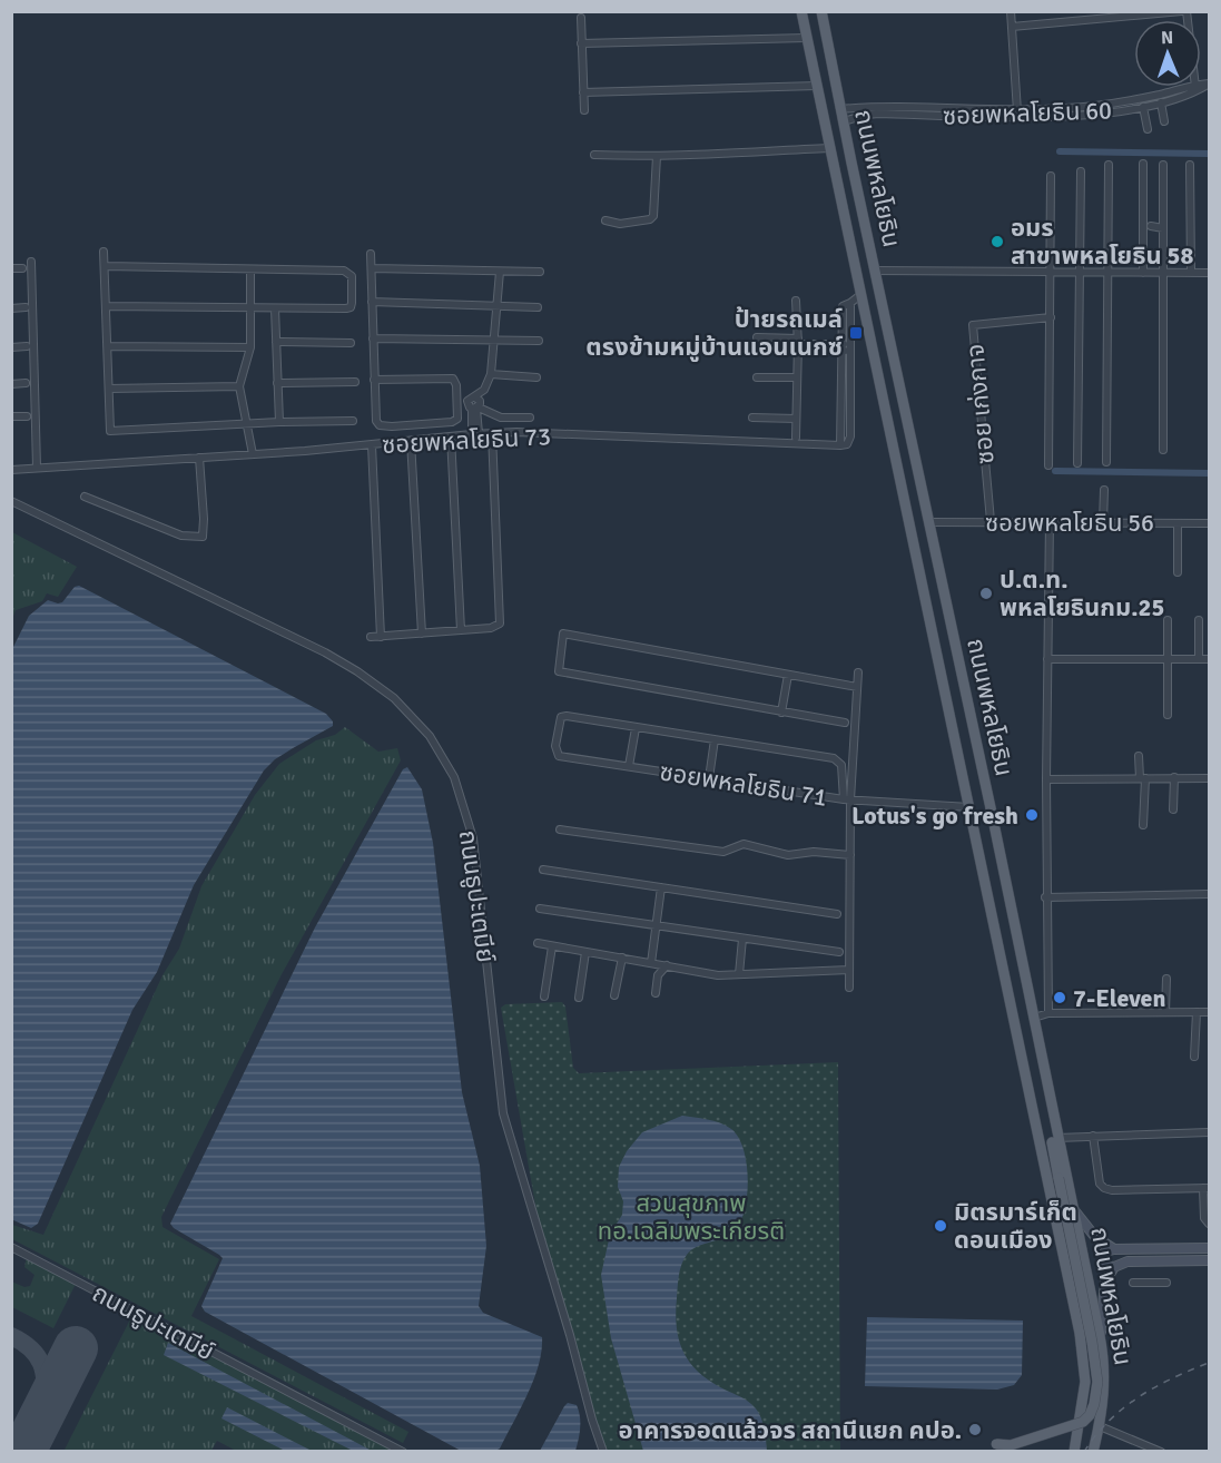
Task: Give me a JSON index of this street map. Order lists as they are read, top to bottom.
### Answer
{
  "streets": {
    "main road": ["ถนนพหลโยธิน"],
    "street": [
      "ซอยพหลโยธิน 60",
      "ซอย เก่งกาจ",
      "ซอยพหลโยธิน 73",
      "ซอยพหลโยธิน 56",
      "ซอยพหลโยธิน 71",
      "ถนนธูปะเตมีย์"
    ]
  },
  "crossings": [
    ["ซอยพหลโยธิน 60", "ถนนพหลโยธิน"],
    ["ถนนพหลโยธิน", "ซอยพหลโยธิน 56"],
    ["ถนนพหลโยธิน", "ซอยพหลโยธิน 71"],
    ["ซอย เก่งกาจ", "ซอยพหลโยธิน 56"]
  ],
  "parks": ["สวนสุขภาพ ทอ.เฉลิมพระเกียรติ"],
  "places": {
    "other": [
      "อมร สาขาพหลโยธิน 58",
      "ป.ต.ท. พหลโยธินกม.25",
      "Lotus's go fresh",
      "7-Eleven",
      "มิตรมาร์เก็ต ดอนเมือง",
      "อาคารจอดแล้วจร สถานีแยก คปอ."
    ],
    "transit": ["ป้ายรถเมล์ ตรงข้ามหมู่บ้านแอนเนกซ์"]
  },
  "north": "top"
}
